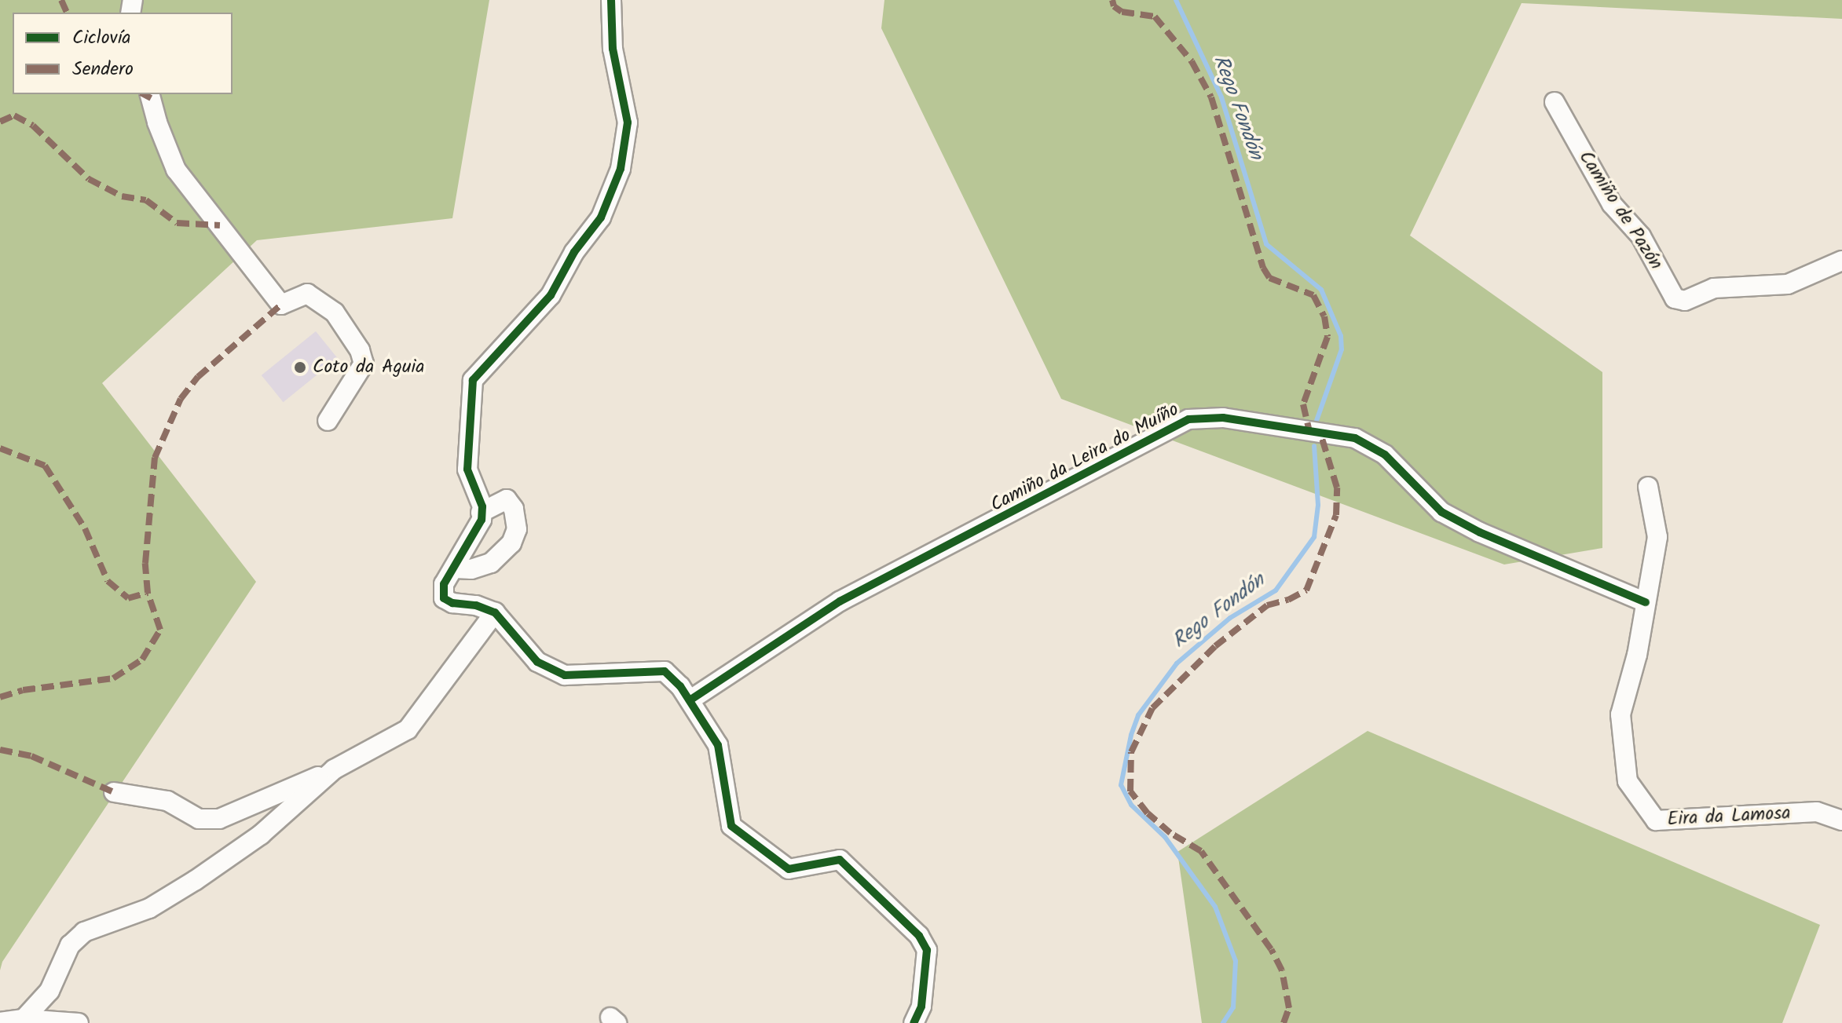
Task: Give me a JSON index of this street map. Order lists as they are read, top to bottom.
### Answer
{
  "streets": {
    "street": ["Camiño de Pazón", "Camiño da Leira do Muíño", "Eira da Lamosa"]
  },
  "crossings": [
    ["Camiño da Leira do Muíño", "Eira da Lamosa"]
  ],
  "water": ["Rego Fondón"],
  "places": ["Coto da Aguia"],
  "legend": ["Ciclovía", "Sendero"]
}
